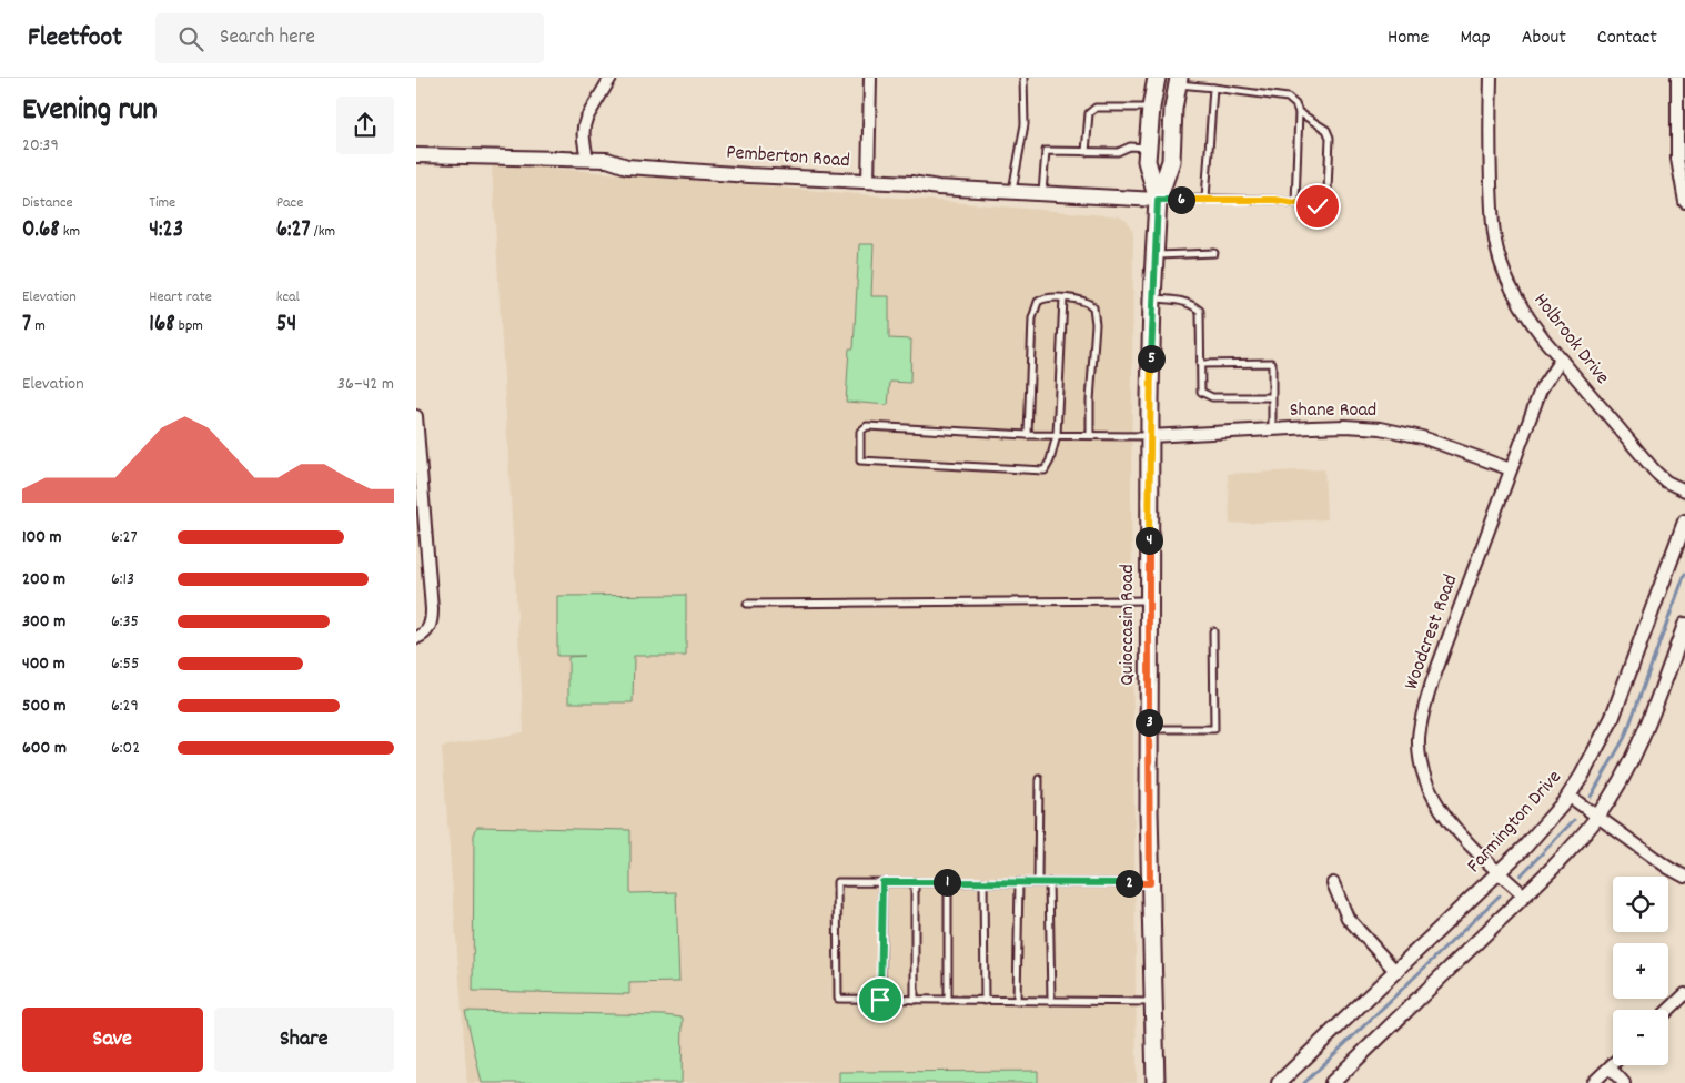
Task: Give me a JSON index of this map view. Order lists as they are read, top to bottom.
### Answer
{
  "streets": {
    "main road": ["Quioccasin Road"],
    "street": [
      "Pemberton Road",
      "Holbrook Drive",
      "Shane Road",
      "Woodcrest Road",
      "Farmington Drive"
    ]
  },
  "crossings": [
    ["Pemberton Road", "Quioccasin Road"],
    ["Holbrook Drive", "Woodcrest Road"],
    ["Shane Road", "Quioccasin Road"],
    ["Shane Road", "Woodcrest Road"],
    ["Woodcrest Road", "Farmington Drive"]
  ],
  "page": {
    "header": "Fleetfoot",
    "search": "Search here",
    "nav": [
      "Home",
      "Map",
      "About",
      "Contact"
    ],
    "heading": ["Evening run", "20:39"],
    "stats": [
      ["Distance", "0.68 km"],
      ["Time", "4:23"],
      ["Pace", "6:27 /km"],
      ["Elevation", "7 m"],
      ["Heart rate", "168 bpm"],
      ["kcal", "54"]
    ],
    "pins": [
      "6",
      "5",
      "4",
      "3",
      "1",
      "2"
    ],
    "chart": ["Elevation", "36–42 m"],
    "list": [
      {
        "name": "100 m",
        "note": "6:27"
      },
      {
        "name": "200 m",
        "note": "6:13"
      },
      {
        "name": "300 m",
        "note": "6:35"
      },
      {
        "name": "400 m",
        "note": "6:55"
      },
      {
        "name": "500 m",
        "note": "6:29"
      },
      {
        "name": "600 m",
        "note": "6:02"
      }
    ],
    "map_buttons": ["+", "−"],
    "buttons": ["Save", "Share"]
  }
}
